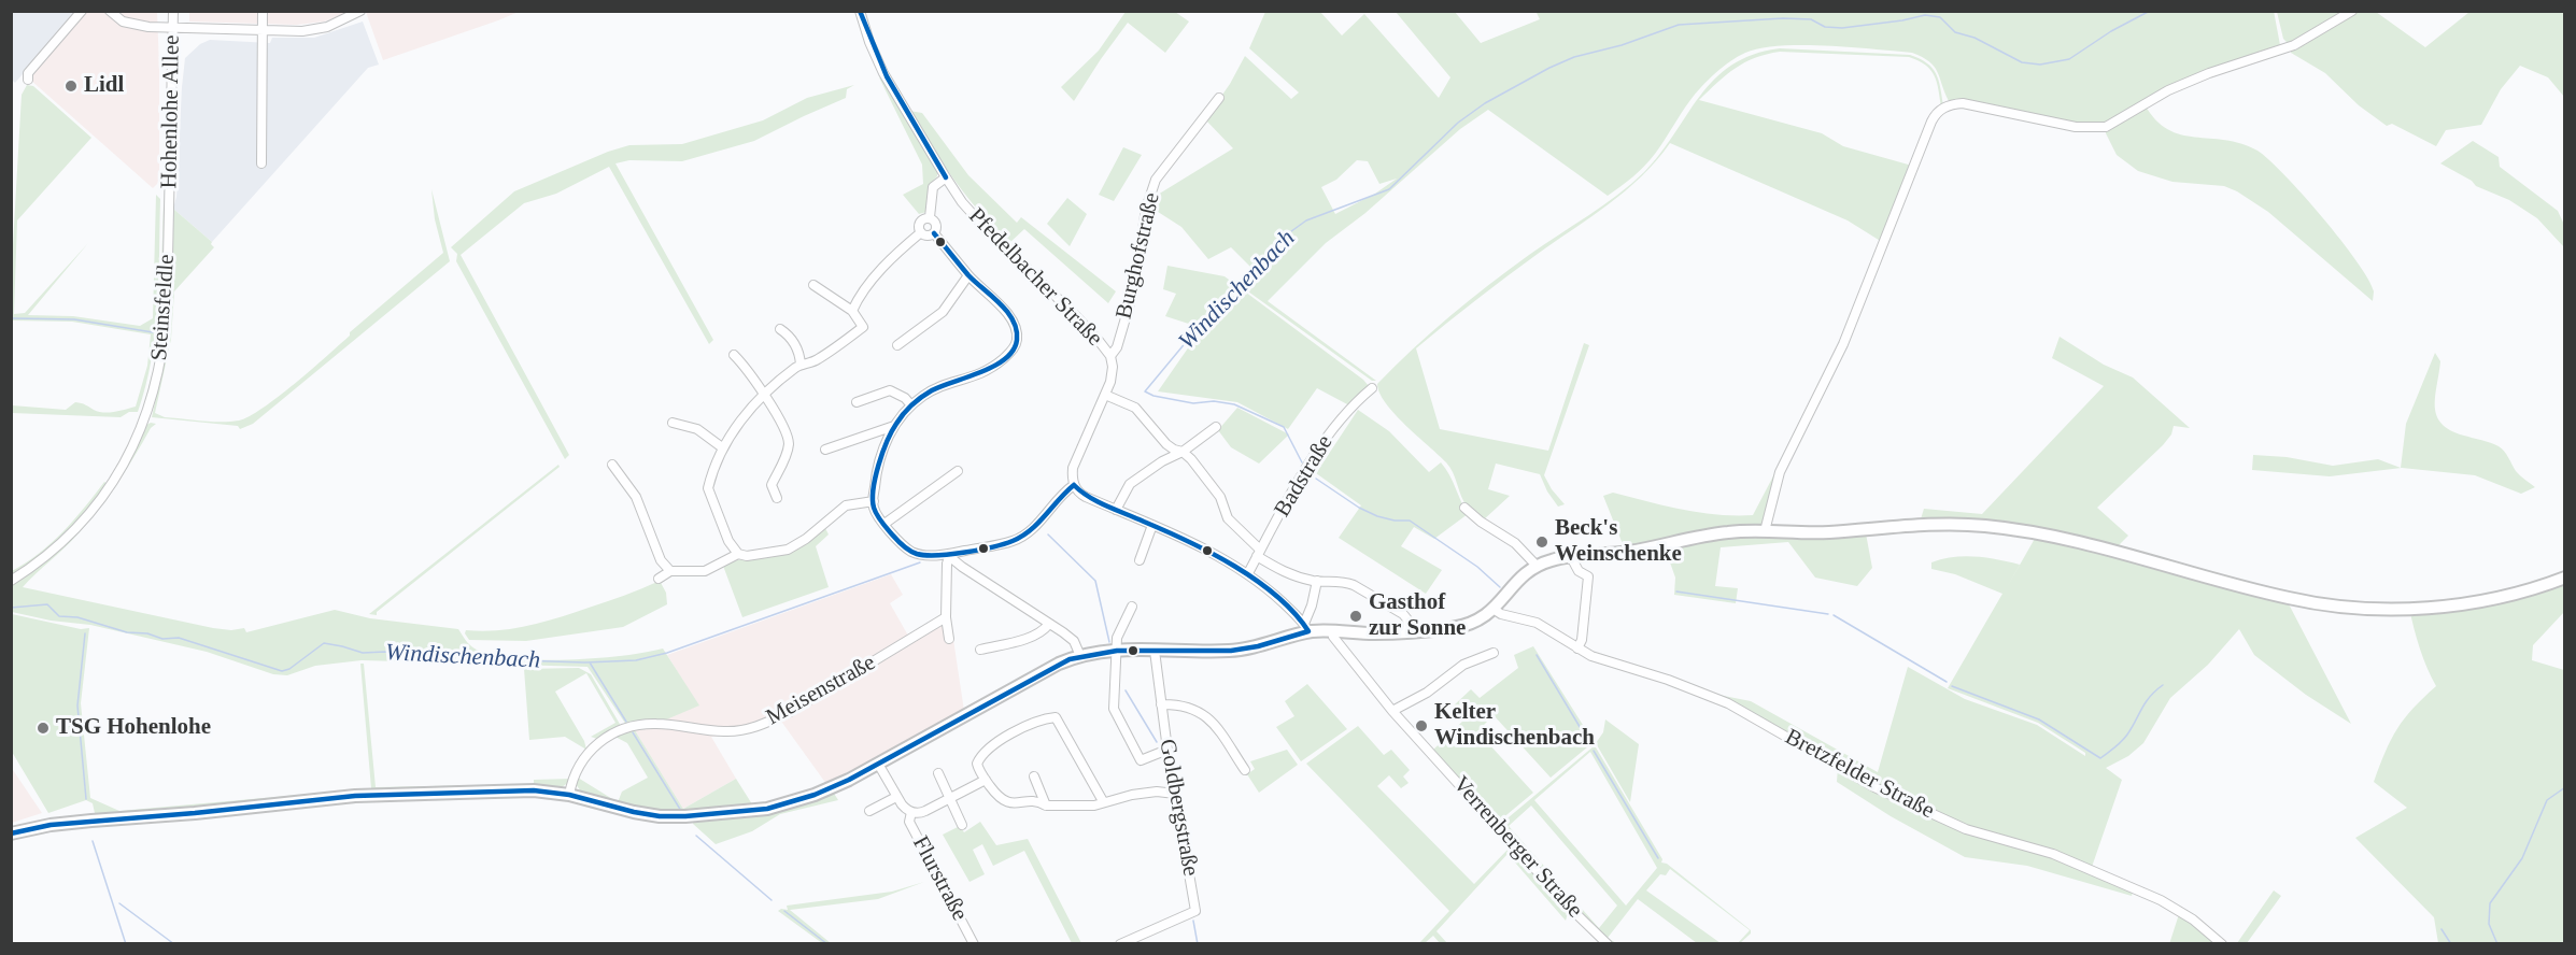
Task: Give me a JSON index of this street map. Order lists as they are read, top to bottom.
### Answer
{
  "streets": {
    "street": [
      "Hohenlohe Allee",
      "Burghofstraße",
      "Pfedelbacher Straße",
      "Steinsfeldle",
      "Badstraße",
      "Meisenstraße",
      "Bretzfelder Straße",
      "Goldbergstraße",
      "Verrenberger Straße",
      "Flurstraße"
    ]
  },
  "crossings": [
    ["Hohenlohe Allee", "Steinsfeldle"],
    ["Burghofstraße", "Pfedelbacher Straße"]
  ],
  "water": ["Windischenbach"],
  "places": [
    "Lidl",
    "Beck's Weinschenke",
    "Gasthof zur Sonne",
    "Kelter Windischenbach",
    "TSG Hohenlohe"
  ]
}
